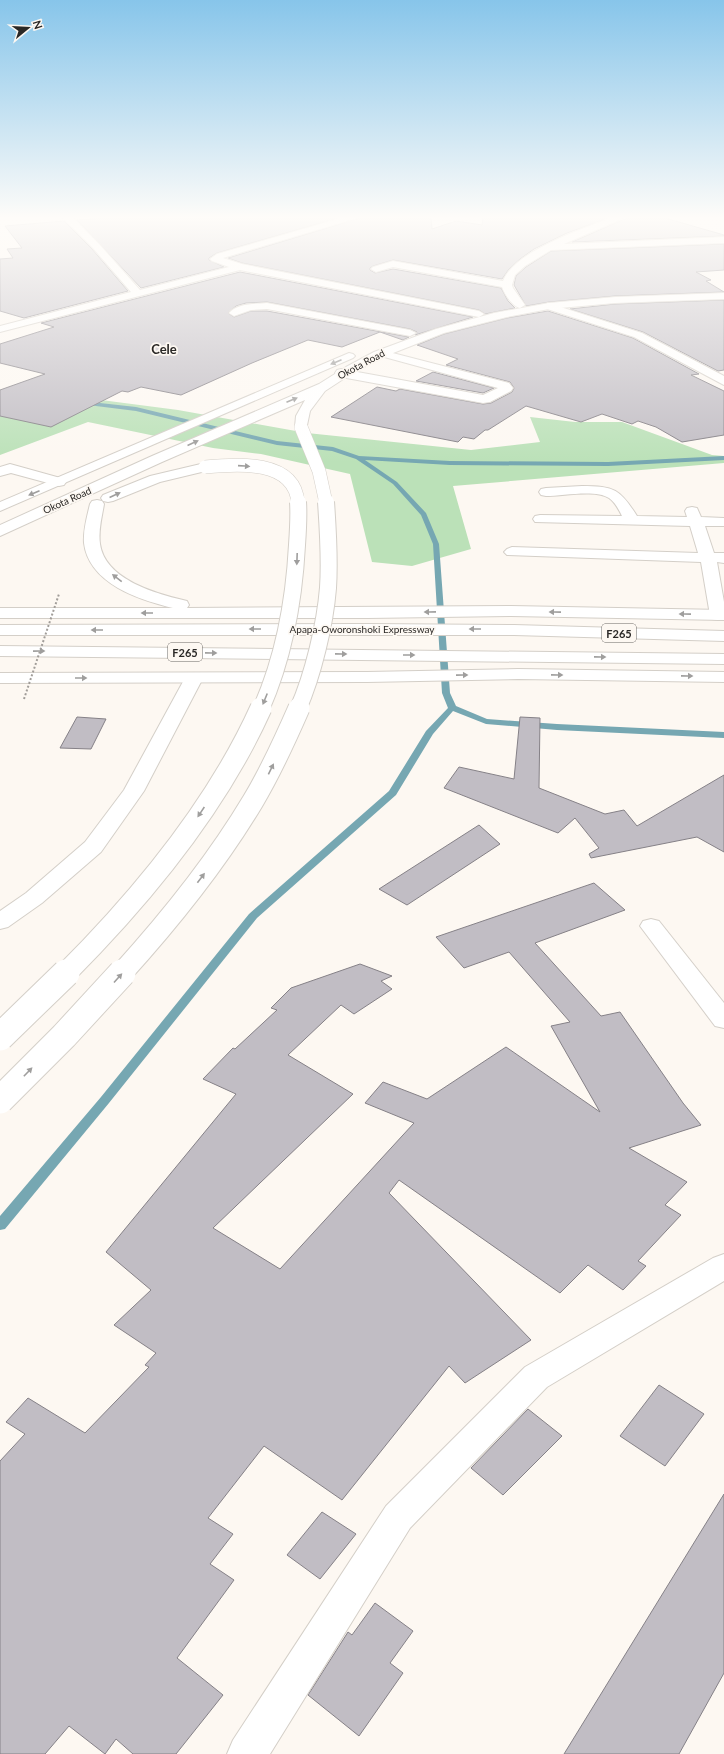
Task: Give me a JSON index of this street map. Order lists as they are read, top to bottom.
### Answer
{
  "streets": {
    "main road": ["Okota Road", "Apapa-Oworonshoki Expressway", "F265"]
  },
  "districts": ["Cele"],
  "north": "right"
}
